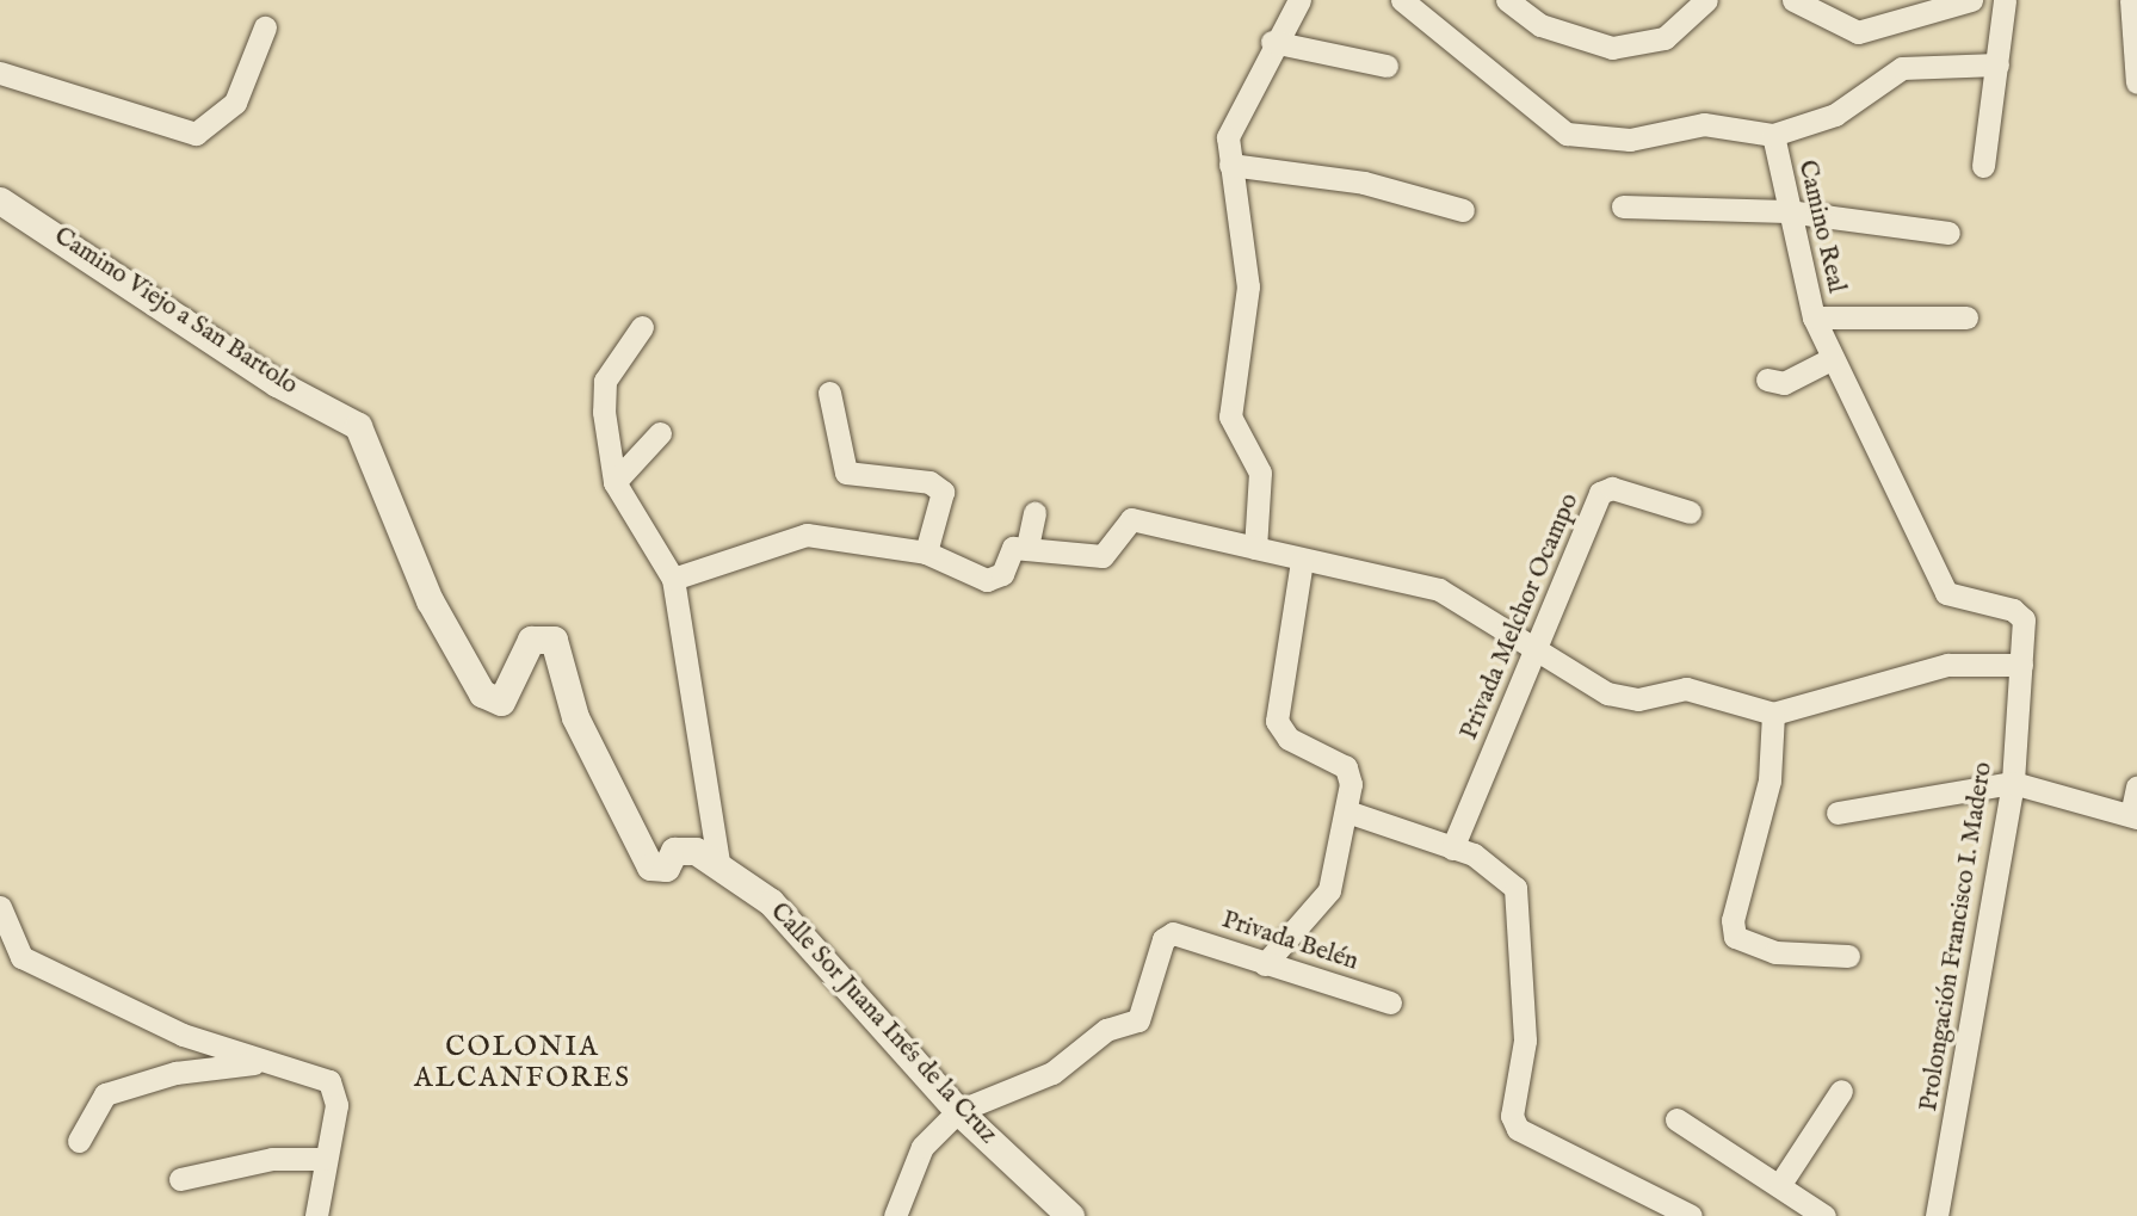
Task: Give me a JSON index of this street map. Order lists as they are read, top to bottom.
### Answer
{
  "streets": {
    "street": [
      "Camino Real",
      "Camino Viejo a San Bartolo",
      "Privada Melchor Ocampo",
      "Prolongación Francisco I. Madero",
      "Privada Belén",
      "Calle Sor Juana Inés de la Cruz"
    ]
  },
  "crossings": [
    ["Camino Real", "Prolongación Francisco I. Madero"],
    ["Camino Viejo a San Bartolo", "Calle Sor Juana Inés de la Cruz"],
    ["Privada Belén", "Calle Sor Juana Inés de la Cruz"]
  ],
  "districts": ["COLONIA ALCANFORES"]
}
